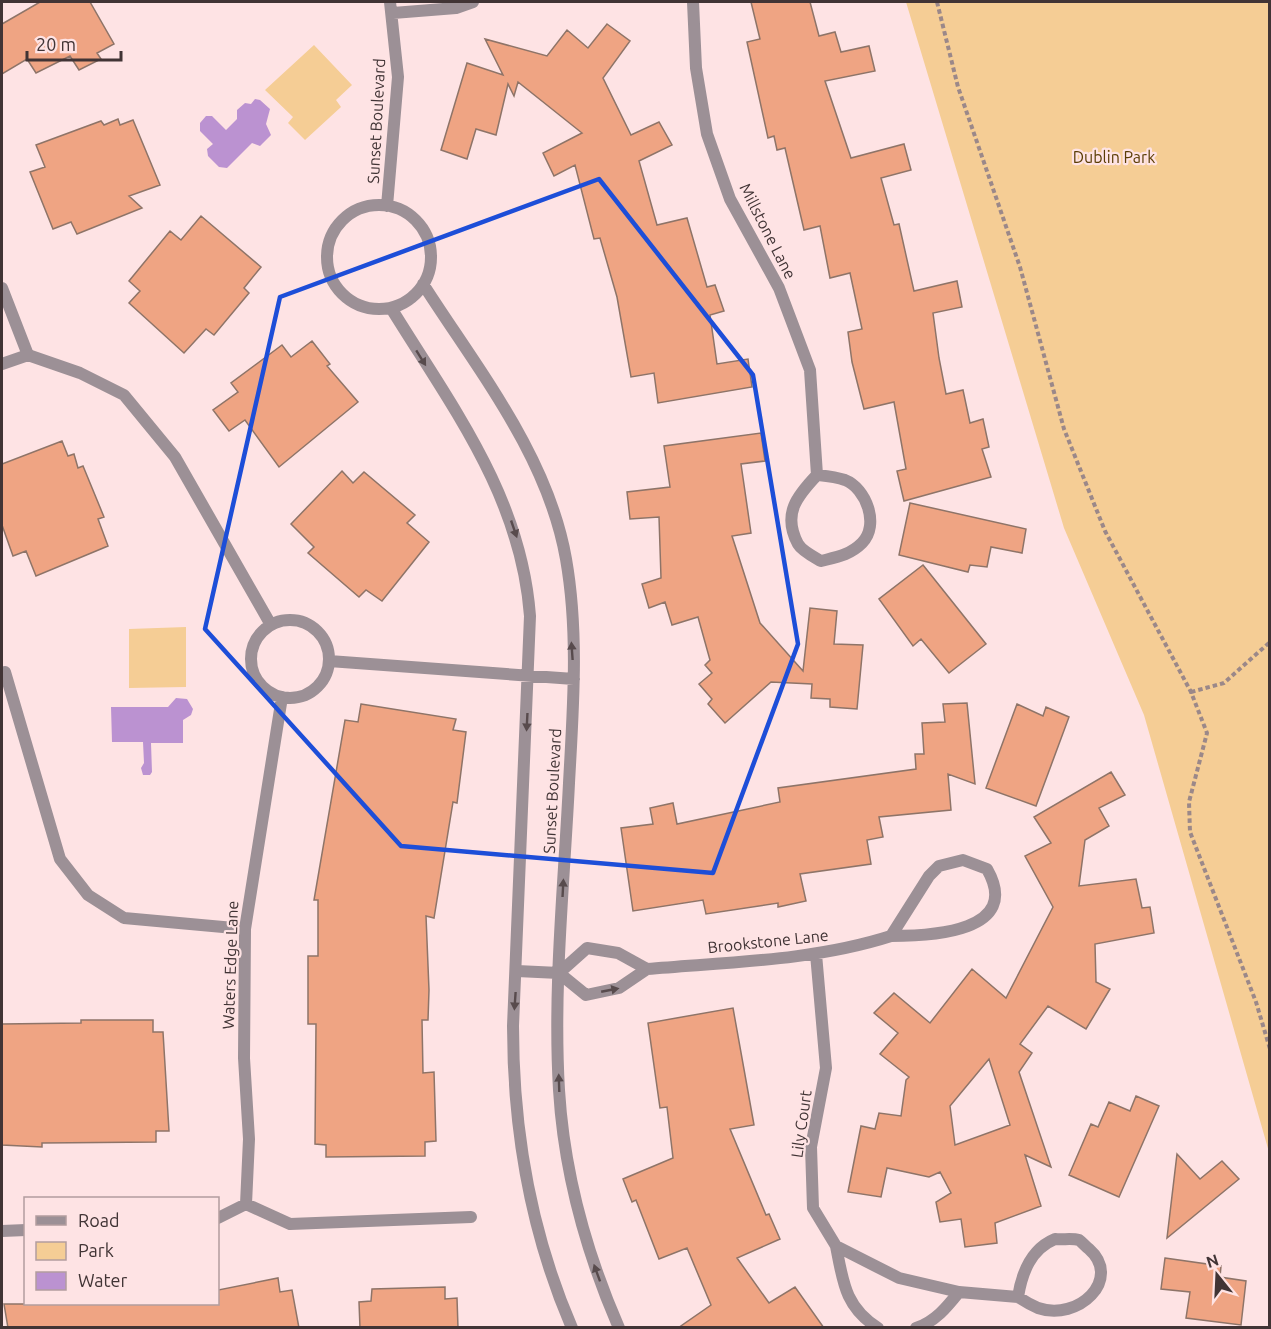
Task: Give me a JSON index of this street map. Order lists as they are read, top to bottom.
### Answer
{
  "streets": {
    "street": [
      "Sunset Boulevard",
      "Millstone Lane",
      "Brookstone Lane",
      "Waters Edge Lane",
      "Lily Court"
    ]
  },
  "crossings": [
    ["Sunset Boulevard", "Brookstone Lane"],
    ["Brookstone Lane", "Lily Court"]
  ],
  "parks": ["Dublin Park"],
  "legend": ["Road", "Park", "Water"],
  "scale_bar": "20 m",
  "north": "top"
}
